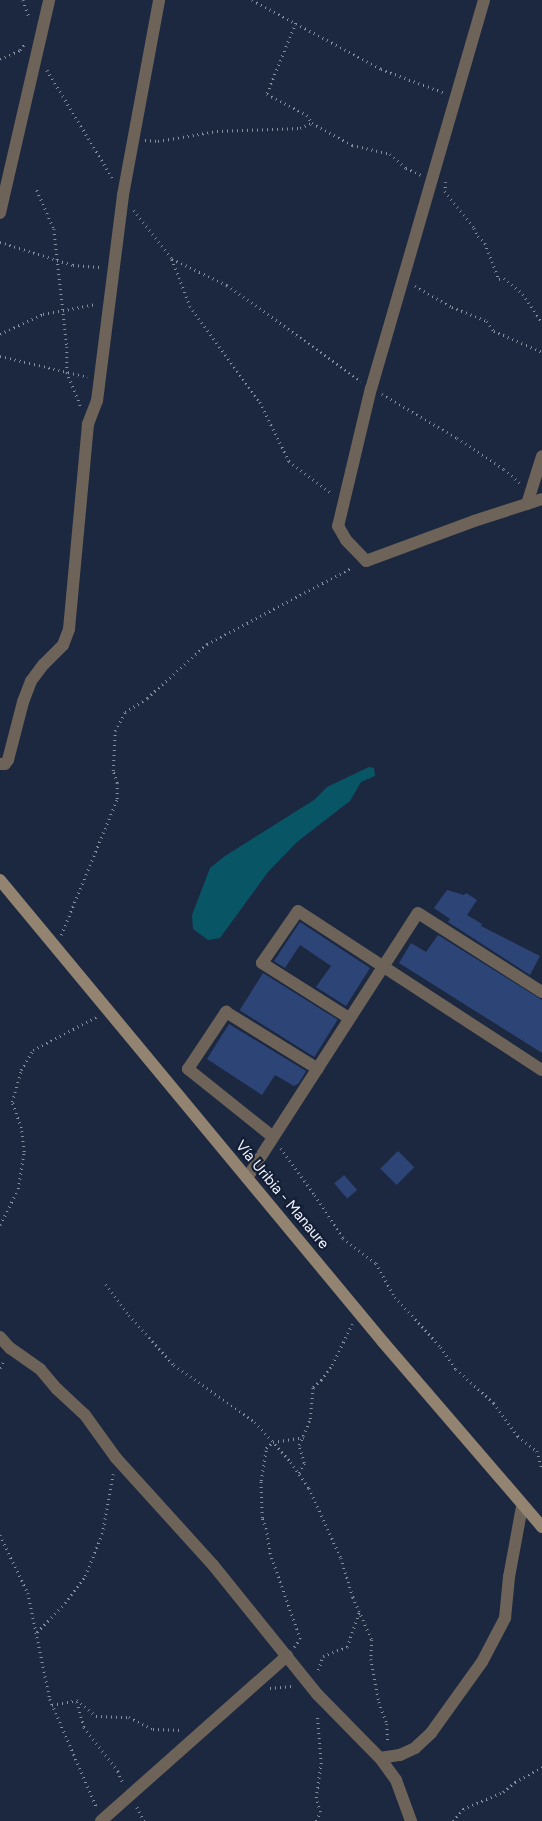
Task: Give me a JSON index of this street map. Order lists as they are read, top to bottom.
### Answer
{
  "streets": {
    "main road": ["Vía Uribia - Manaure"]
  }
}
